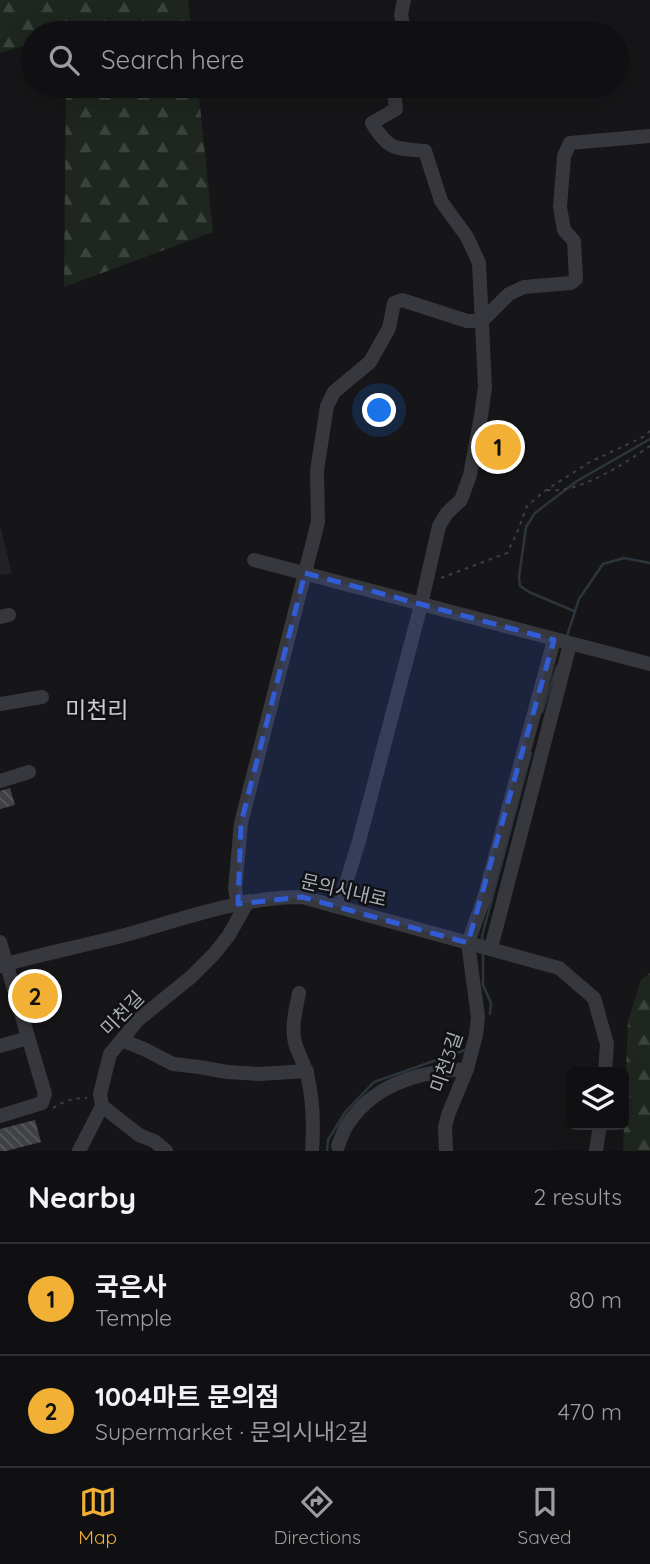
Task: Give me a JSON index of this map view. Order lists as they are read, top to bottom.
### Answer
{
  "streets": {
    "street": ["문의시내로", "미천길", "미천3길"]
  },
  "crossings": [
    ["문의시내로", "미천길"],
    ["문의시내로", "미천3길"]
  ],
  "districts": ["미천리"],
  "page": {
    "search": "Search here",
    "pins": ["1", "2"],
    "heading": ["Nearby", "2 results"],
    "list": [
      {
        "mark": "1",
        "name": "국은사",
        "note": "Temple",
        "value": "80 m"
      },
      {
        "mark": "2",
        "name": "1004마트 문의점",
        "note": "Supermarket · 문의시내2길",
        "value": "470 m"
      }
    ],
    "nav": ["Map", "Directions", "Saved"]
  }
}
